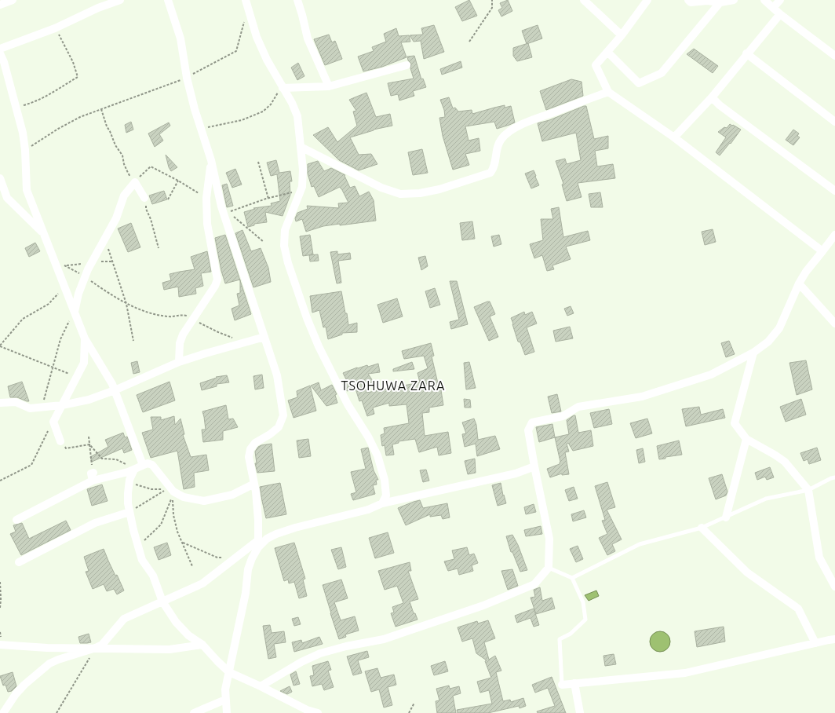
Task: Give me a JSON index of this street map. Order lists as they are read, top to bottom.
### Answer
{
  "districts": ["TSOHUWA ZARA"]
}
